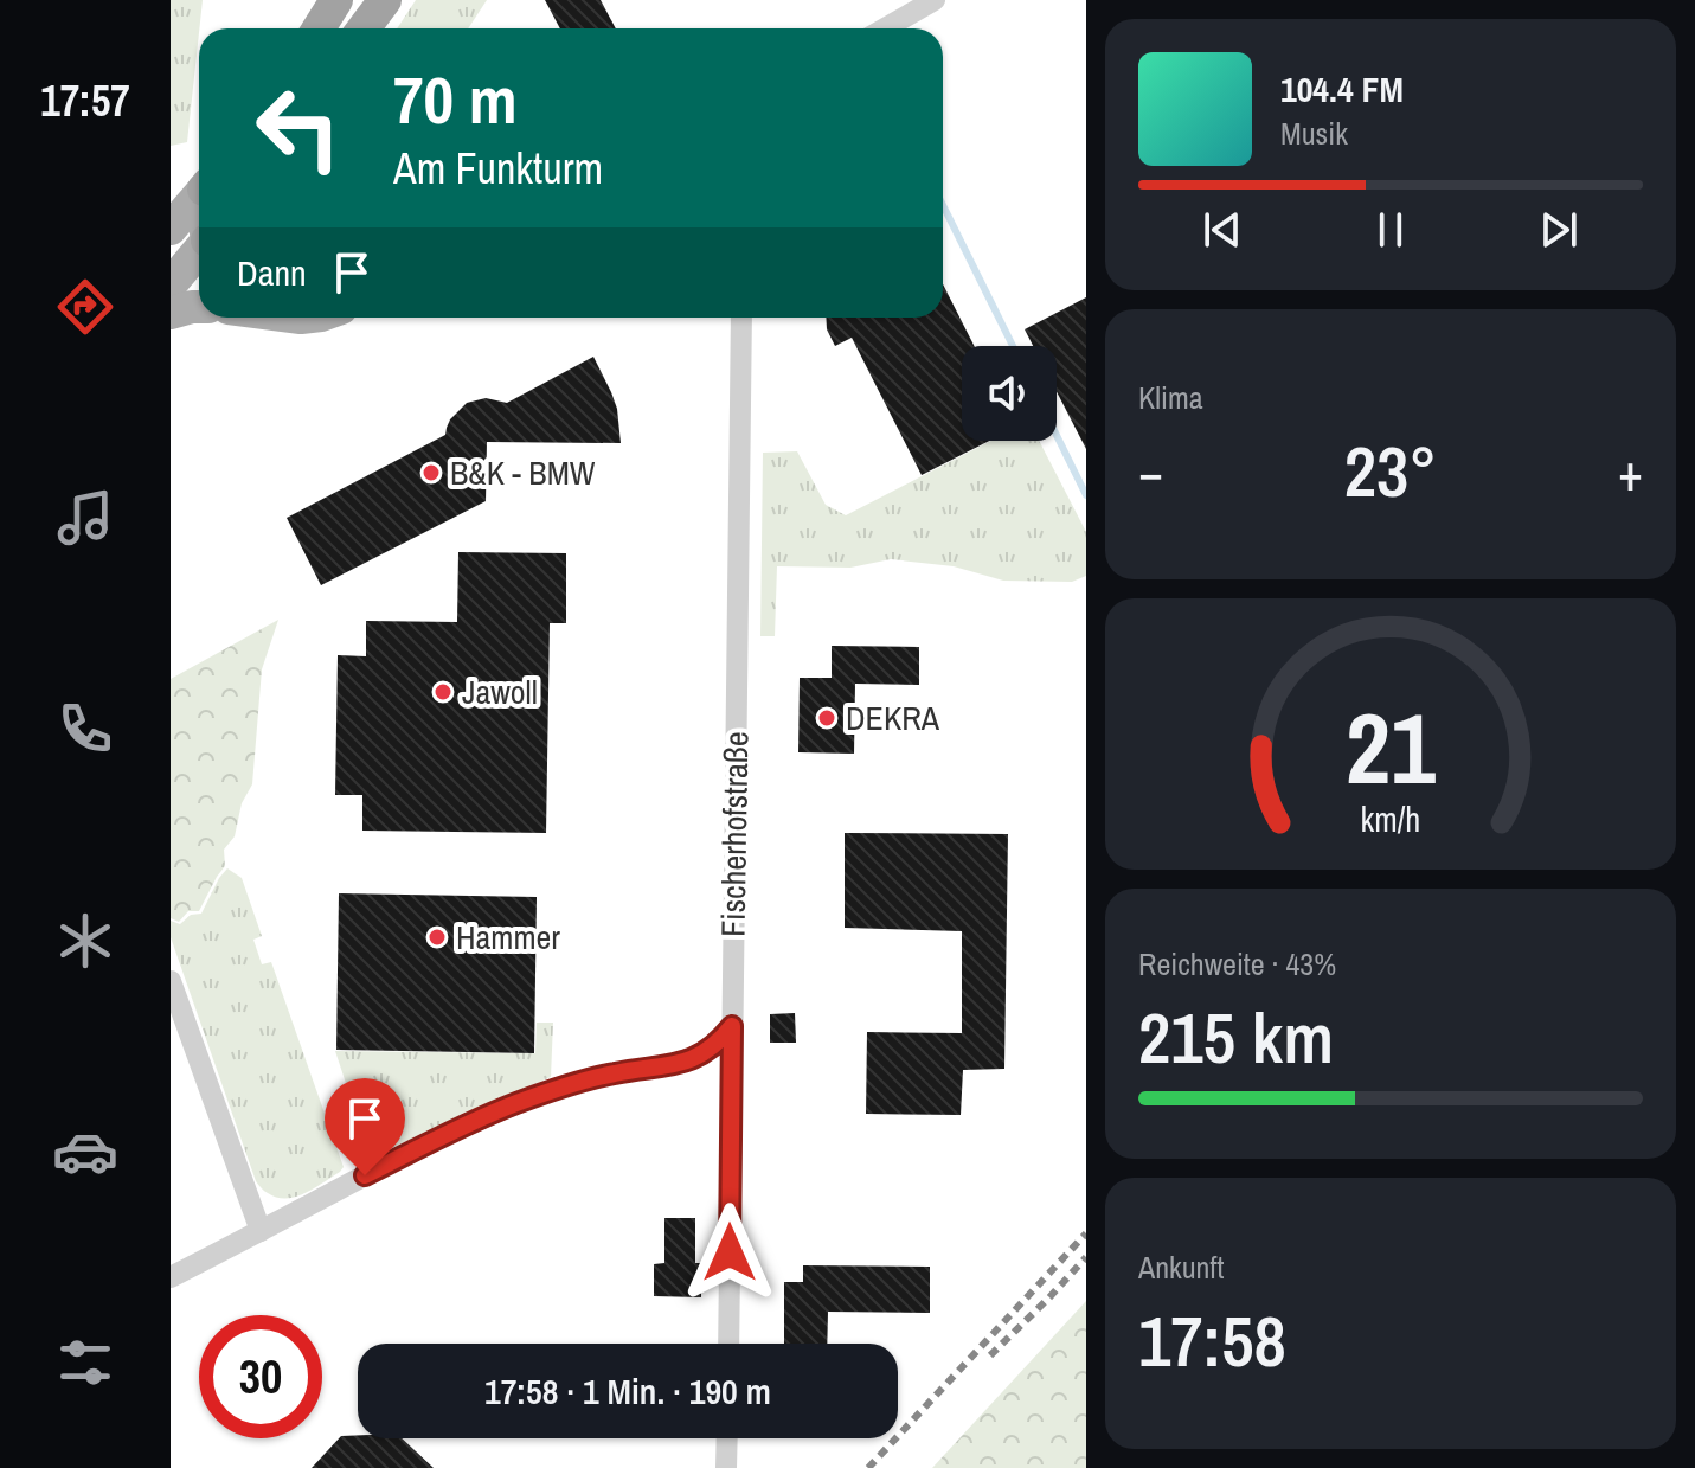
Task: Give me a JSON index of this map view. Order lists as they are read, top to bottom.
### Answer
{
  "streets": {
    "street": ["Fischerhofstraße"]
  },
  "places": [
    "B&K - BMW",
    "Jawoll",
    "DEKRA",
    "Hammer"
  ],
  "page": {
    "tabs": "17:57",
    "turn": ["70 m", "Am Funkturm"],
    "song": ["104.4 FM", "Musik"],
    "then": "Dann",
    "tile": [
      "Klima",
      ["Reichweite · 43%", "215 km"],
      ["Ankunft", "17:58"]
    ],
    "heat": ["−", "23°", "+"],
    "limit": "30",
    "trip": "17:58 · 1 Min. · 190 m",
    "gauge": ["21", "km/h"]
  }
}
